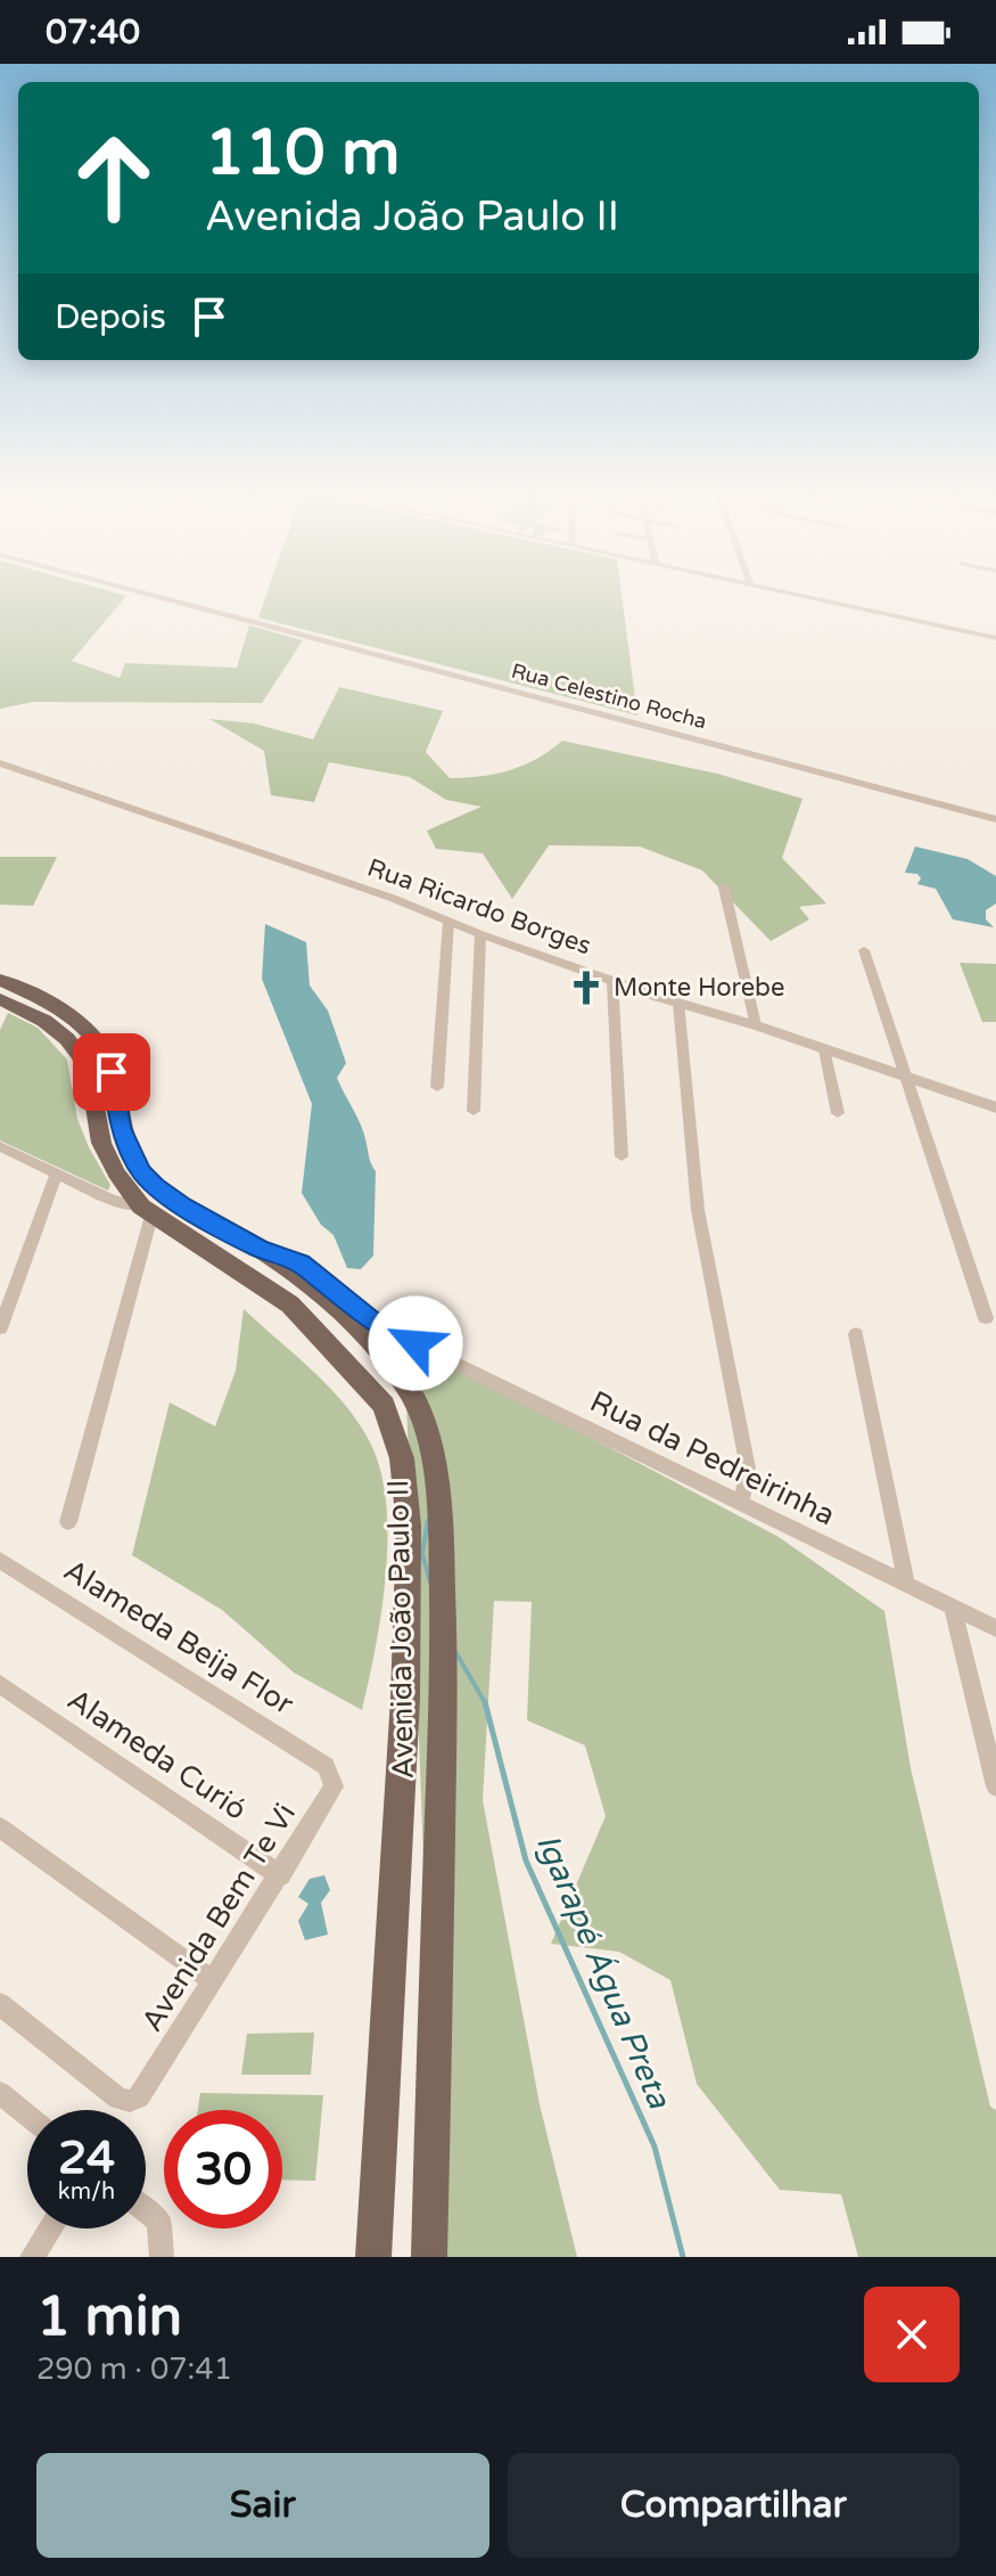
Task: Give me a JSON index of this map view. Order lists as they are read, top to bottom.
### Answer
{
  "streets": {
    "main road": ["Avenida João Paulo II"],
    "street": [
      "Rua Celestino Rocha",
      "Rua Ricardo Borges",
      "Rua da Pedreirinha",
      "Alameda Beija Flor",
      "Alameda Curió",
      "Avenida Bem Te Vi"
    ]
  },
  "crossings": [
    ["Rua da Pedreirinha", "Avenida João Paulo II"],
    ["Alameda Beija Flor", "Avenida Bem Te Vi"],
    ["Alameda Curió", "Avenida Bem Te Vi"]
  ],
  "water": ["Igarapé Água Preta"],
  "places": {
    "church": ["Monte Horebe"]
  },
  "page": {
    "status": "07:40",
    "turn": ["110 m", "Avenida João Paulo II"],
    "then": "Depois",
    "speed": "24 km/h",
    "limit": "30",
    "heading": ["1 min", "290 m · 07:41"],
    "buttons": ["Sair", "Compartilhar"]
  }
}
